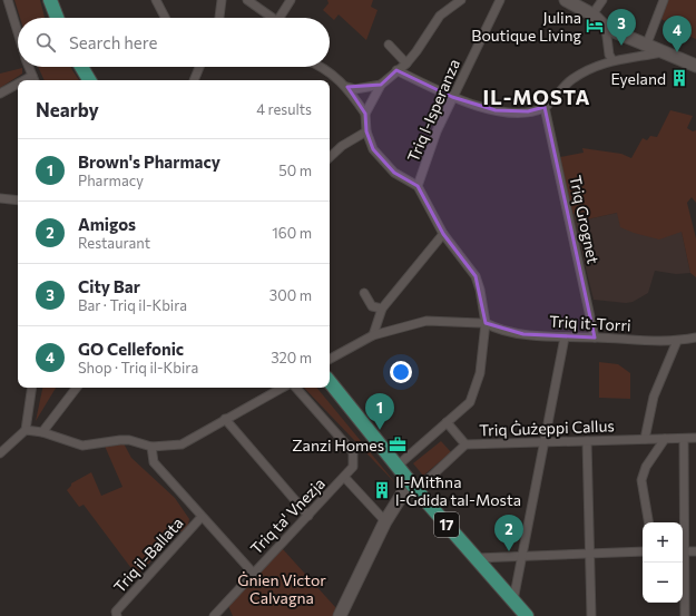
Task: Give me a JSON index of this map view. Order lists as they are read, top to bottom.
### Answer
{
  "streets": {
    "main road": ["17"],
    "street": [
      "Triq l-Isperanza",
      "Triq Grognet",
      "Triq it-Torri",
      "Triq Ġużeppi Callus",
      "Triq ta' Vnezja",
      "Triq il-Ballata"
    ]
  },
  "crossings": [
    ["Triq Grognet", "Triq it-Torri"],
    ["Triq Ġużeppi Callus", "17"]
  ],
  "districts": ["IL-MOSTA"],
  "parks": ["Ġnien Victor Calvagna"],
  "places": {
    "hotel": ["Julina Boutique Living"],
    "building": ["Eyeland", "Il-Mitħna l-Ġdida tal-Mosta"],
    "office": ["Zanzi Homes"]
  },
  "page": {
    "pins": [
      "3",
      "4",
      "1",
      "2"
    ],
    "search": "Search here",
    "heading": ["Nearby", "4 results"],
    "list": [
      {
        "mark": "1",
        "name": "Brown's Pharmacy",
        "note": "Pharmacy",
        "value": "50 m"
      },
      {
        "mark": "2",
        "name": "Amigos",
        "note": "Restaurant",
        "value": "160 m"
      },
      {
        "mark": "3",
        "name": "City Bar",
        "note": "Bar · Triq il-Kbira",
        "value": "300 m"
      },
      {
        "mark": "4",
        "name": "GO Cellefonic",
        "note": "Shop · Triq il-Kbira",
        "value": "320 m"
      }
    ],
    "map_buttons": ["+", "−"]
  }
}
